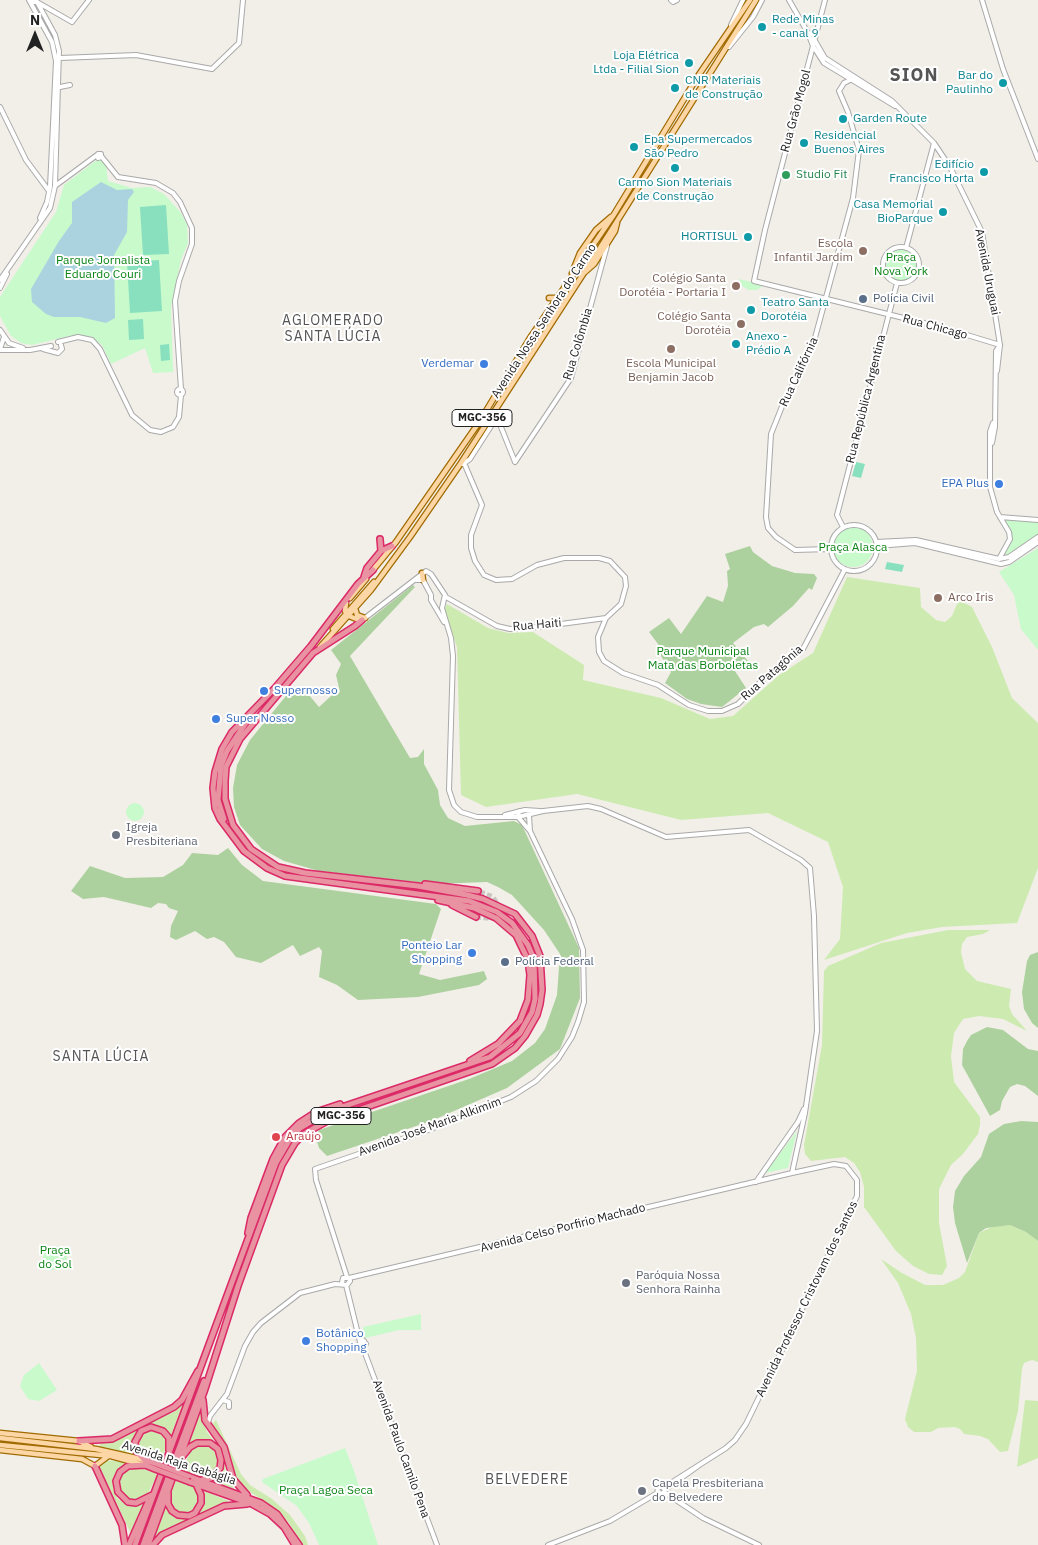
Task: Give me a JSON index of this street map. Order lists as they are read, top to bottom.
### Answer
{
  "streets": {
    "highway": ["MGC-356", "Avenida Raja Gabáglia"],
    "main road": ["Avenida Nossa Senhora do Carmo"],
    "street": [
      "Rua Grão Mogol",
      "Avenida Uruguai",
      "Rua Chicago",
      "Rua Colômbia",
      "Rua Califórnia",
      "Rua República Argentina",
      "Rua Haiti",
      "Rua Patagônia",
      "Avenida José Maria Alkimim",
      "Avenida Celso Porfirio Machado",
      "Avenida Professor Cristovam dos Santos",
      "Avenida Paulo Camilo Pena"
    ]
  },
  "crossings": [
    ["Rua Grão Mogol", "Avenida Uruguai"],
    ["Rua Grão Mogol", "Rua Chicago"],
    ["Avenida Uruguai", "Rua Chicago"],
    ["Avenida Nossa Senhora do Carmo", "Rua Colômbia"],
    ["Avenida Nossa Senhora do Carmo", "MGC-356"],
    ["Rua Chicago", "Rua Califórnia"],
    ["Rua Chicago", "Rua República Argentina"],
    ["Rua Califórnia", "Rua República Argentina"],
    ["Rua Califórnia", "Rua Patagônia"],
    ["Rua República Argentina", "Rua Patagônia"],
    ["Rua Haiti", "Rua Patagônia"],
    ["Avenida José Maria Alkimim", "Avenida Celso Porfirio Machado"],
    ["Avenida José Maria Alkimim", "Avenida Paulo Camilo Pena"],
    ["Avenida Celso Porfirio Machado", "Avenida Professor Cristovam dos Santos"],
    ["Avenida Celso Porfirio Machado", "Avenida Paulo Camilo Pena"]
  ],
  "districts": [
    "SION",
    "AGLOMERADO SANTA LÚCIA",
    "SANTA LÚCIA",
    "BELVEDERE"
  ],
  "parks": [
    "Praça Nova York",
    "Parque Jornalista Eduardo Couri",
    "Praça Alasca",
    "Parque Municipal Mata das Borboletas",
    "Praça do Sol",
    "Praça Lagoa Seca"
  ],
  "places": [
    "Rede Minas - canal 9",
    "Loja Elétrica Ltda - Filial Sion",
    "Bar do Paulinho",
    "CNR Materiais de Construção",
    "Garden Route",
    "Residencial Buenos Aires",
    "Epa Supermercados São Pedro",
    "Carmo Sion Materiais de Construção",
    "Edifício Francisco Horta",
    "Studio Fit",
    "Casa Memorial BioParque",
    "HORTISUL",
    "Escola Infantil Jardim",
    "Colégio Santa Dorotéia - Portaria I",
    "Polícia Civil",
    "Teatro Santa Dorotéia",
    "Colégio Santa Dorotéia",
    "Anexo - Prédio A",
    "Escola Municipal Benjamin Jacob",
    "Verdemar",
    "EPA Plus",
    "Arco Iris",
    "Supernosso",
    "Super Nosso",
    "Igreja Presbiteriana",
    "Ponteio Lar Shopping",
    "Polícia Federal",
    "Araújo",
    "Paróquia Nossa Senhora Rainha",
    "Botânico Shopping",
    "Capela Presbiteriana do Belvedere"
  ],
  "north": "top"
}
